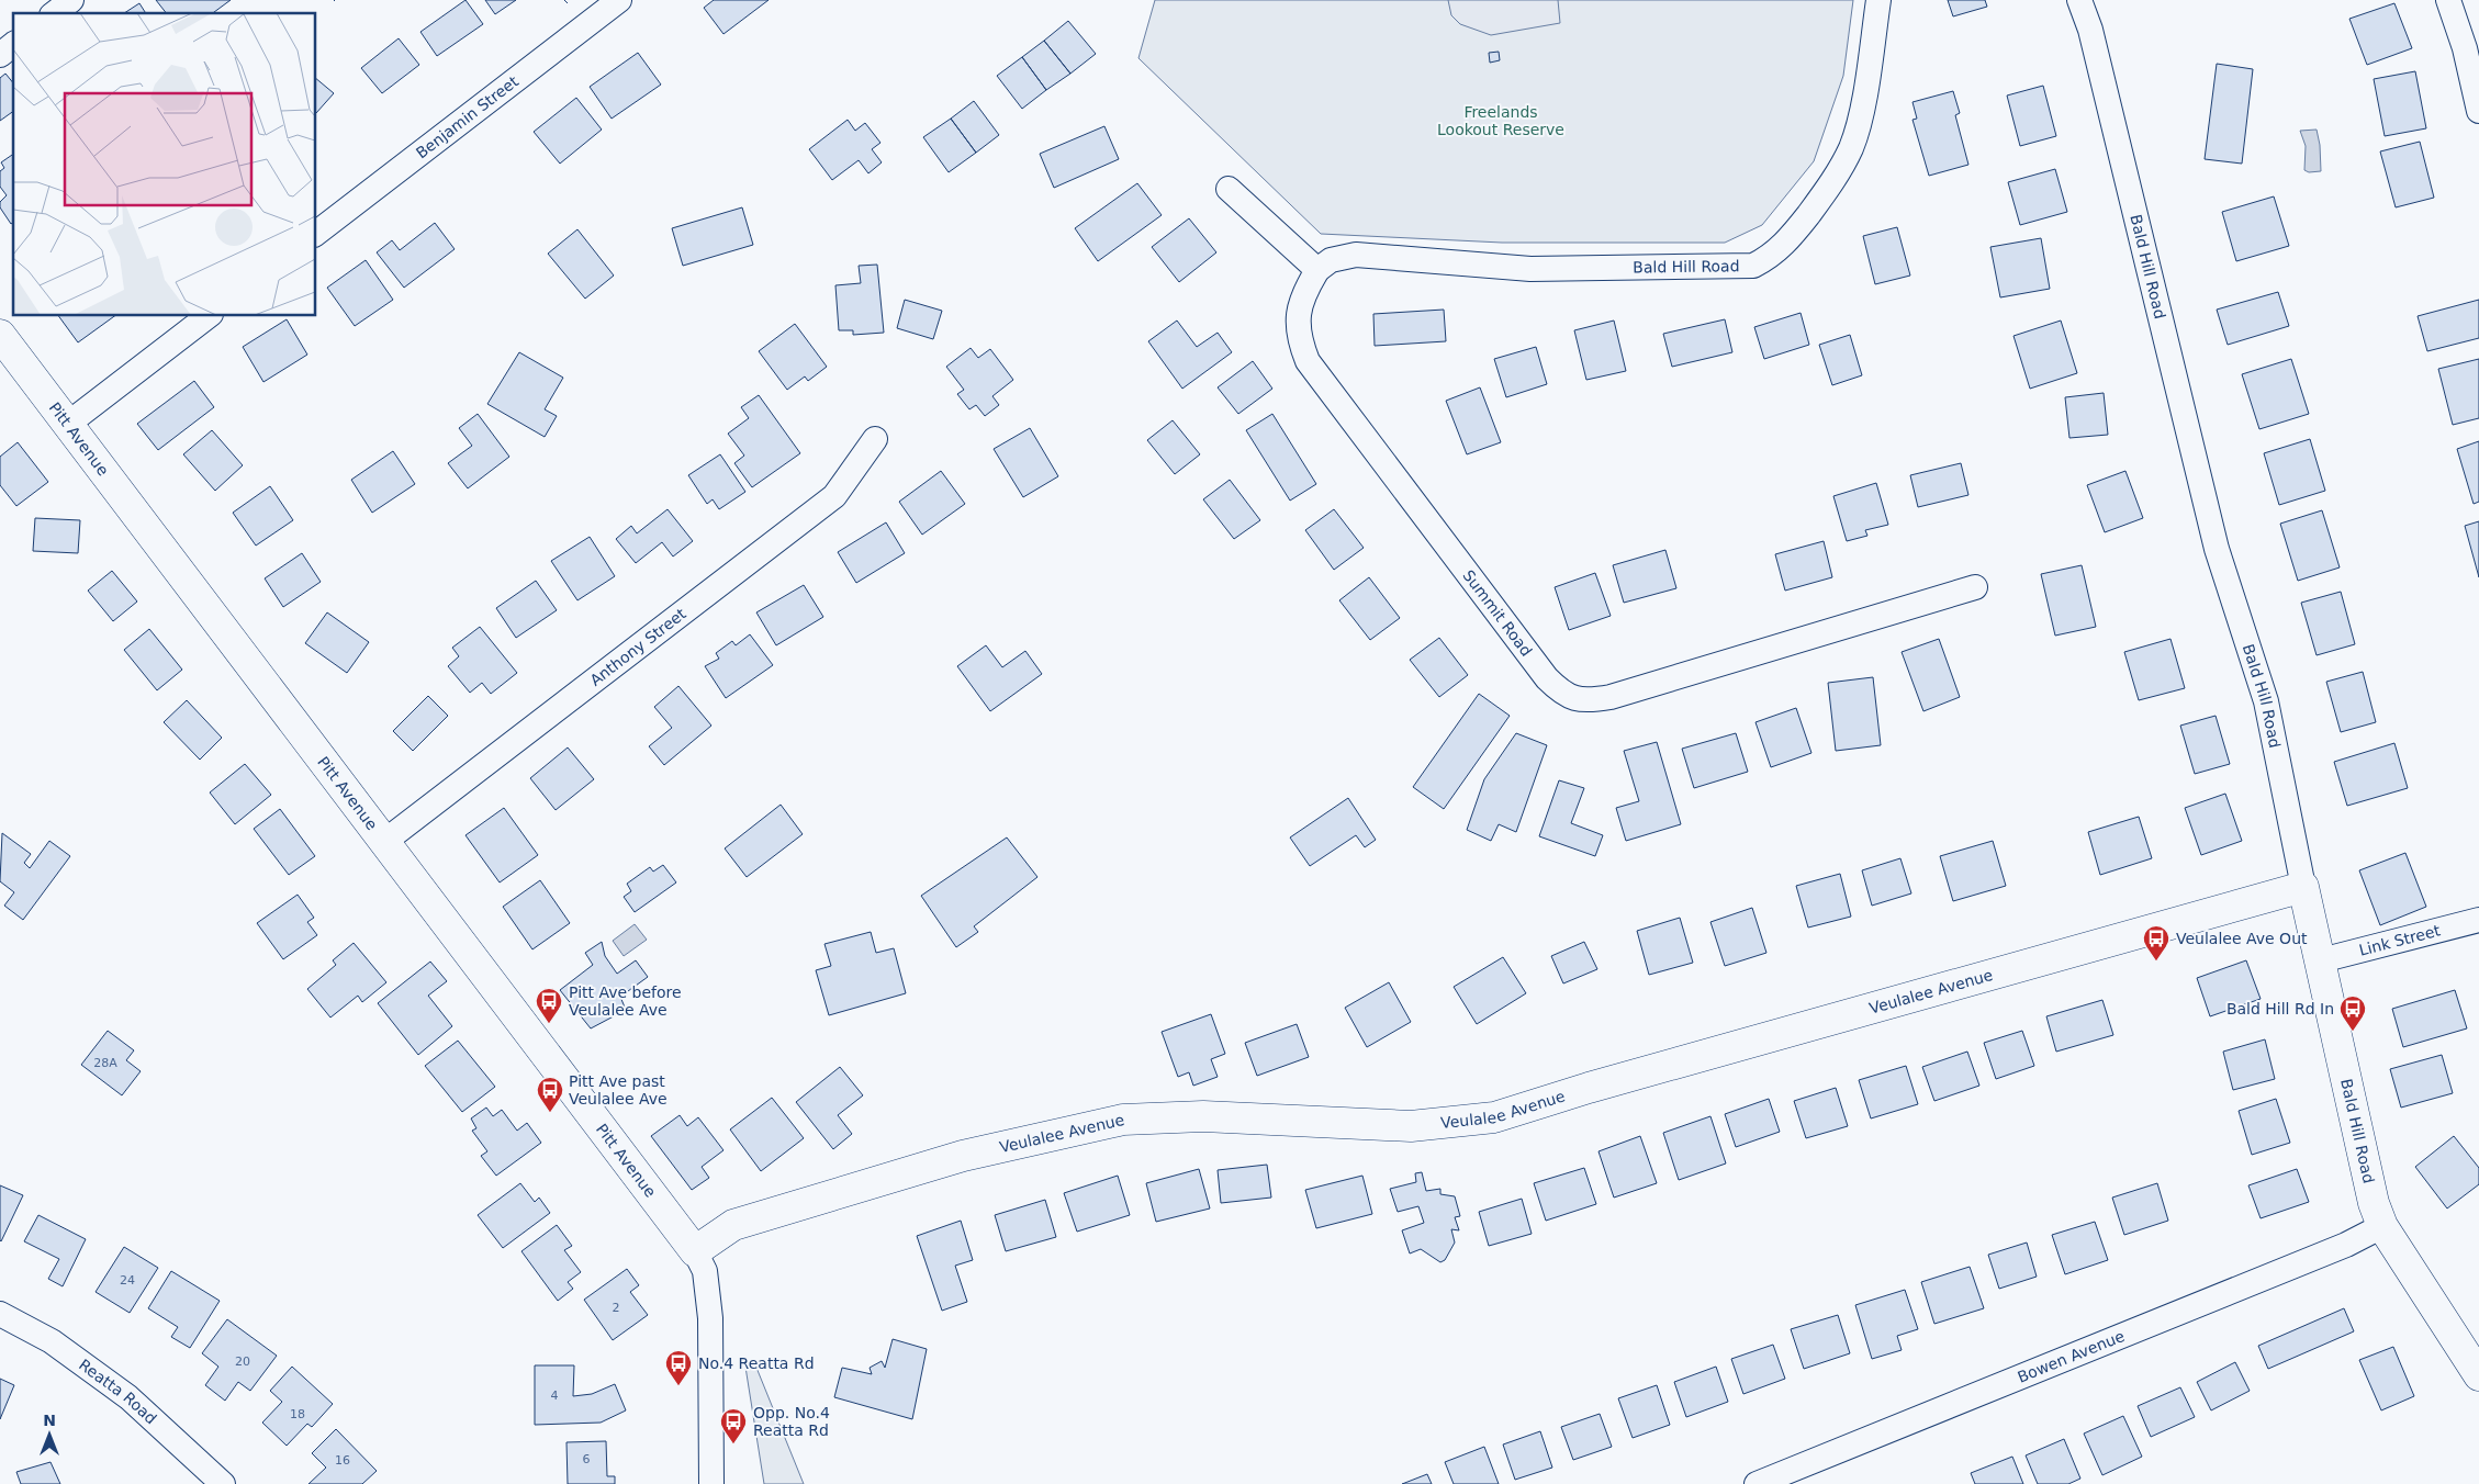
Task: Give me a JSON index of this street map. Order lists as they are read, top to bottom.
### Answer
{
  "streets": {
    "street": [
      "Benjamin Street",
      "Bald Hill Road",
      "Pitt Avenue",
      "Summit Road",
      "Anthony Street",
      "Link Street",
      "Veulalee Avenue",
      "Bowen Avenue",
      "Reatta Road"
    ]
  },
  "crossings": [
    ["Bald Hill Road", "Summit Road"],
    ["Bald Hill Road", "Link Street"],
    ["Bald Hill Road", "Veulalee Avenue"],
    ["Bald Hill Road", "Bowen Avenue"],
    ["Pitt Avenue", "Anthony Street"],
    ["Pitt Avenue", "Veulalee Avenue"]
  ],
  "parks": ["Freelands Lookout Reserve"],
  "places": {
    "bus stop": [
      "Veulalee Ave Out",
      "Pitt Ave before Veulalee Ave",
      "Bald Hill Rd In",
      "Pitt Ave past Veulalee Ave",
      "No.4 Reatta Rd",
      "Opp. No.4 Reatta Rd"
    ]
  },
  "house_numbers": [
    "28A",
    "24",
    "2",
    "20",
    "4",
    "18",
    "6",
    "16"
  ],
  "north": "top"
}
